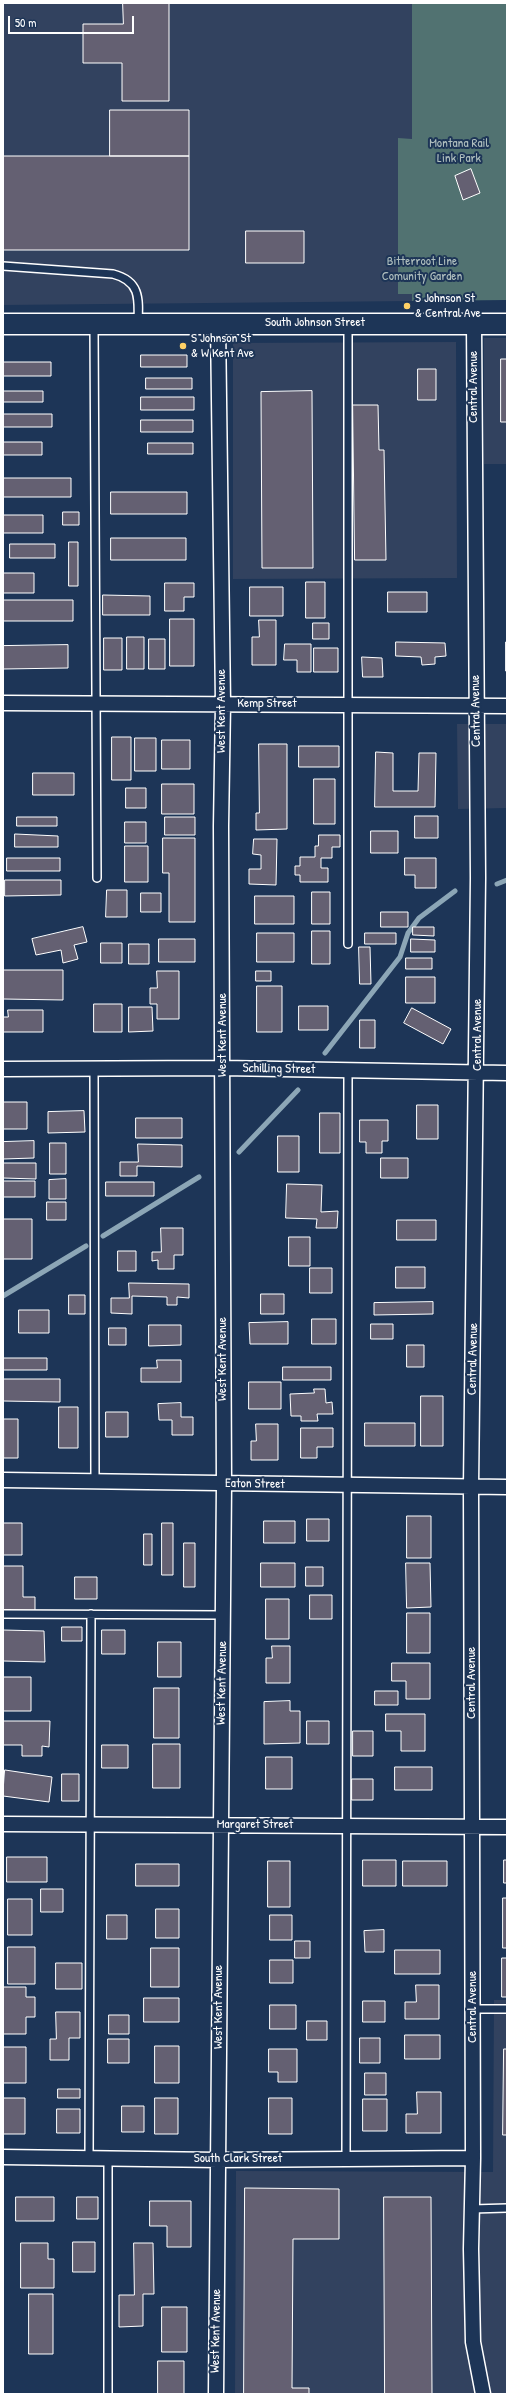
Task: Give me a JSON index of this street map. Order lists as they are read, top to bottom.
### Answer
{
  "streets": {
    "street": [
      "South Johnson Street",
      "Central Avenue",
      "Kemp Street",
      "West Kent Avenue",
      "Schilling Street",
      "Eaton Street",
      "Margaret Street",
      "South Clark Street"
    ]
  },
  "crossings": [
    ["South Johnson Street", "Central Avenue"],
    ["South Johnson Street", "West Kent Avenue"],
    ["Central Avenue", "Kemp Street"],
    ["Central Avenue", "Schilling Street"],
    ["Central Avenue", "Eaton Street"],
    ["Central Avenue", "Margaret Street"],
    ["Central Avenue", "South Clark Street"],
    ["Kemp Street", "West Kent Avenue"],
    ["West Kent Avenue", "Schilling Street"],
    ["West Kent Avenue", "Eaton Street"],
    ["West Kent Avenue", "Margaret Street"],
    ["West Kent Avenue", "South Clark Street"]
  ],
  "parks": ["Montana Rail Link Park", "Bitterroot Line Comunity Garden"],
  "places": ["S Johnson St & Central Ave", "S Johnson St & W Kent Ave"],
  "scale_bar": "50 m"
}
